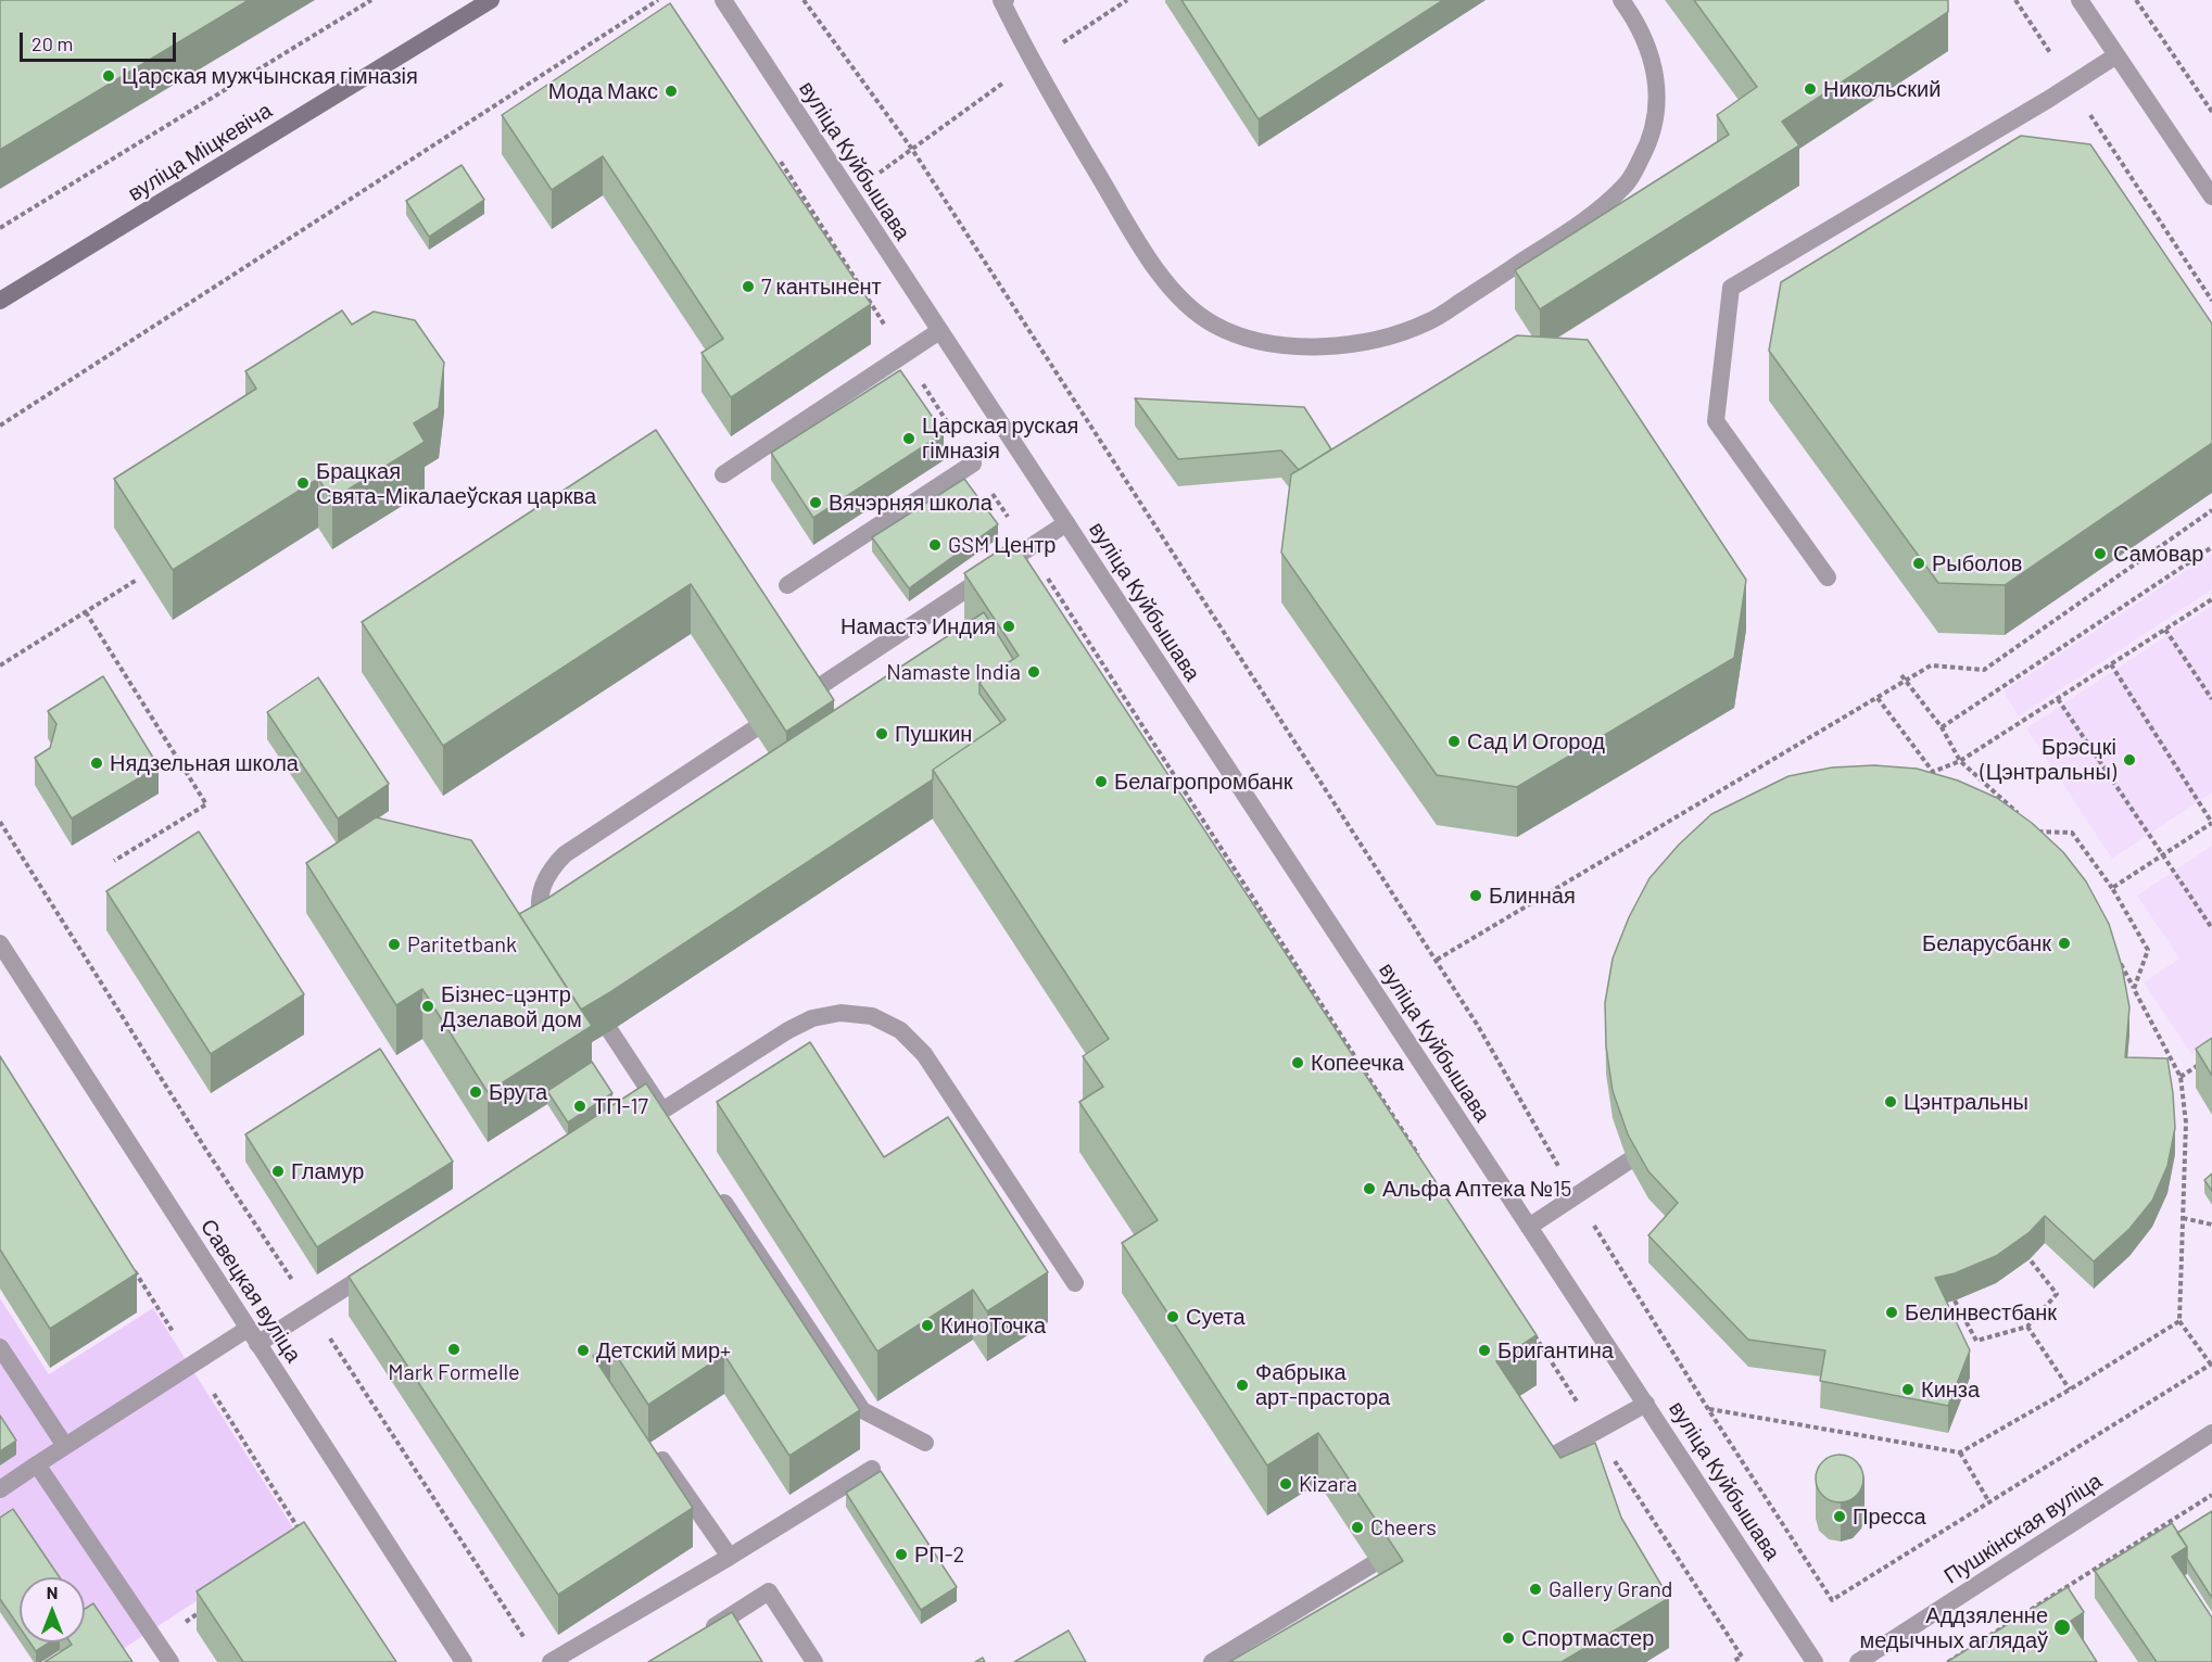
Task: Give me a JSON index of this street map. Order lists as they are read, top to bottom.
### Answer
{
  "streets": {
    "main road": ["вуліца Міцкевіча"],
    "street": ["вуліца Куйбышава", "Савецкая вуліца", "Пушкінская вуліца"]
  },
  "places": [
    "Царская мужчынская гімназія",
    "Никольский",
    "Мода Макс",
    "7 кантынент",
    "Царская руская гімназія",
    "Брацкая Свята-Мікалаеўская царква",
    "Вячэрняя школа",
    "GSM Центр",
    "Самовар",
    "Рыболов",
    "Намастэ Индия",
    "Namaste India",
    "Пушкин",
    "Сад И Огород",
    "Брэсцкі (Цэнтральны)",
    "Нядзельная школа",
    "Белагропромбанк",
    "Блинная",
    "Беларусбанк",
    "Paritetbank",
    "Бізнес-цэнтр Дзелавой дом",
    "Копеечка",
    "Брута",
    "Цэнтральны",
    "ТП-17",
    "Гламур",
    "Альфа Аптека №15",
    "Белинвестбанк",
    "Суета",
    "КиноТочка",
    "Mark Formelle",
    "Детский мир+",
    "Бригантина",
    "Фабрыка арт-прастора",
    "Кинза",
    "Kizara",
    "Пресса",
    "Cheers",
    "РП-2",
    "Gallery Grand",
    "Аддзяленне медычных аглядаў",
    "Спортмастер"
  ],
  "scale_bar": "20 m",
  "north": "top"
}
